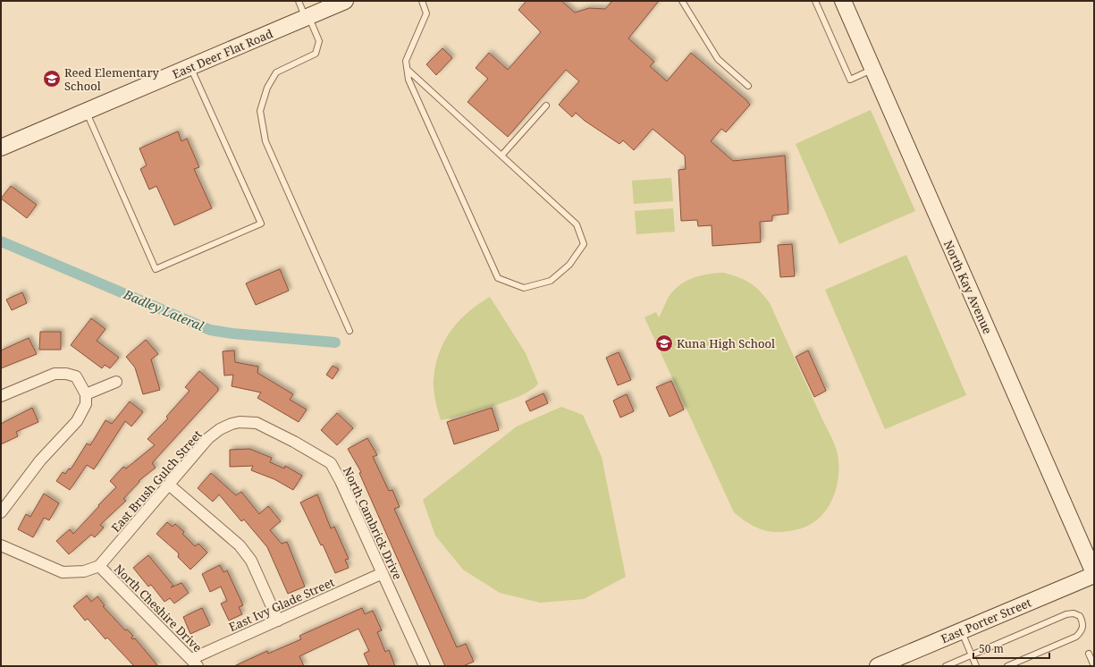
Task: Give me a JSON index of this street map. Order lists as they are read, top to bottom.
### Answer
{
  "streets": {
    "street": [
      "East Deer Flat Road",
      "North Kay Avenue",
      "East Brush Gulch Street",
      "North Cambrick Drive",
      "East Ivy Glade Street",
      "North Cheshire Drive",
      "East Porter Street"
    ]
  },
  "crossings": [
    ["North Kay Avenue", "East Porter Street"],
    ["East Brush Gulch Street", "North Cambrick Drive"],
    ["East Brush Gulch Street", "North Cheshire Drive"],
    ["North Cambrick Drive", "East Ivy Glade Street"],
    ["East Ivy Glade Street", "North Cheshire Drive"]
  ],
  "water": ["Badley Lateral"],
  "places": {
    "school or university": ["Reed Elementary School", "Kuna High School"]
  },
  "scale_bar": "50 m"
}
